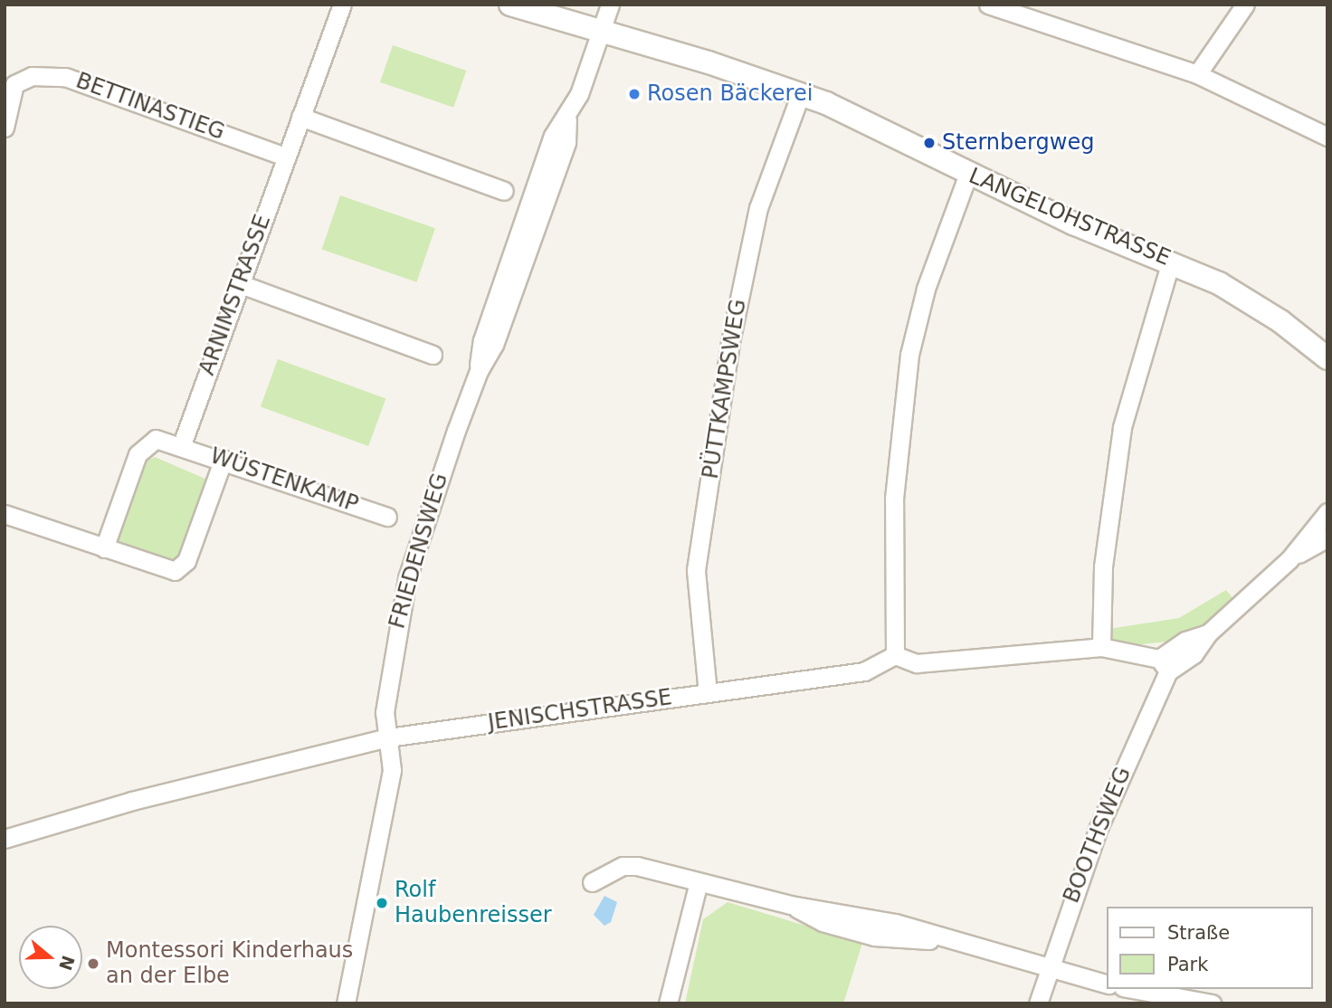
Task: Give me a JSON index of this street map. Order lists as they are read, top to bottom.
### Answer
{
  "streets": {
    "street": [
      "BETTINASTIEG",
      "LANGELOHSTRASSE",
      "ARNIMSTRASSE",
      "PÜTTKAMPSWEG",
      "WÜSTENKAMP",
      "FRIEDENSWEG",
      "JENISCHSTRASSE",
      "BOOTHSWEG"
    ]
  },
  "crossings": [
    ["BETTINASTIEG", "ARNIMSTRASSE"],
    ["LANGELOHSTRASSE", "PÜTTKAMPSWEG"],
    ["LANGELOHSTRASSE", "FRIEDENSWEG"],
    ["ARNIMSTRASSE", "WÜSTENKAMP"],
    ["PÜTTKAMPSWEG", "JENISCHSTRASSE"],
    ["FRIEDENSWEG", "JENISCHSTRASSE"]
  ],
  "places": [
    "Rosen Bäckerei",
    "Sternbergweg",
    "Rolf Haubenreisser",
    "Montessori Kinderhaus an der Elbe"
  ],
  "legend": ["Straße", "Park"],
  "north": "right"
}
